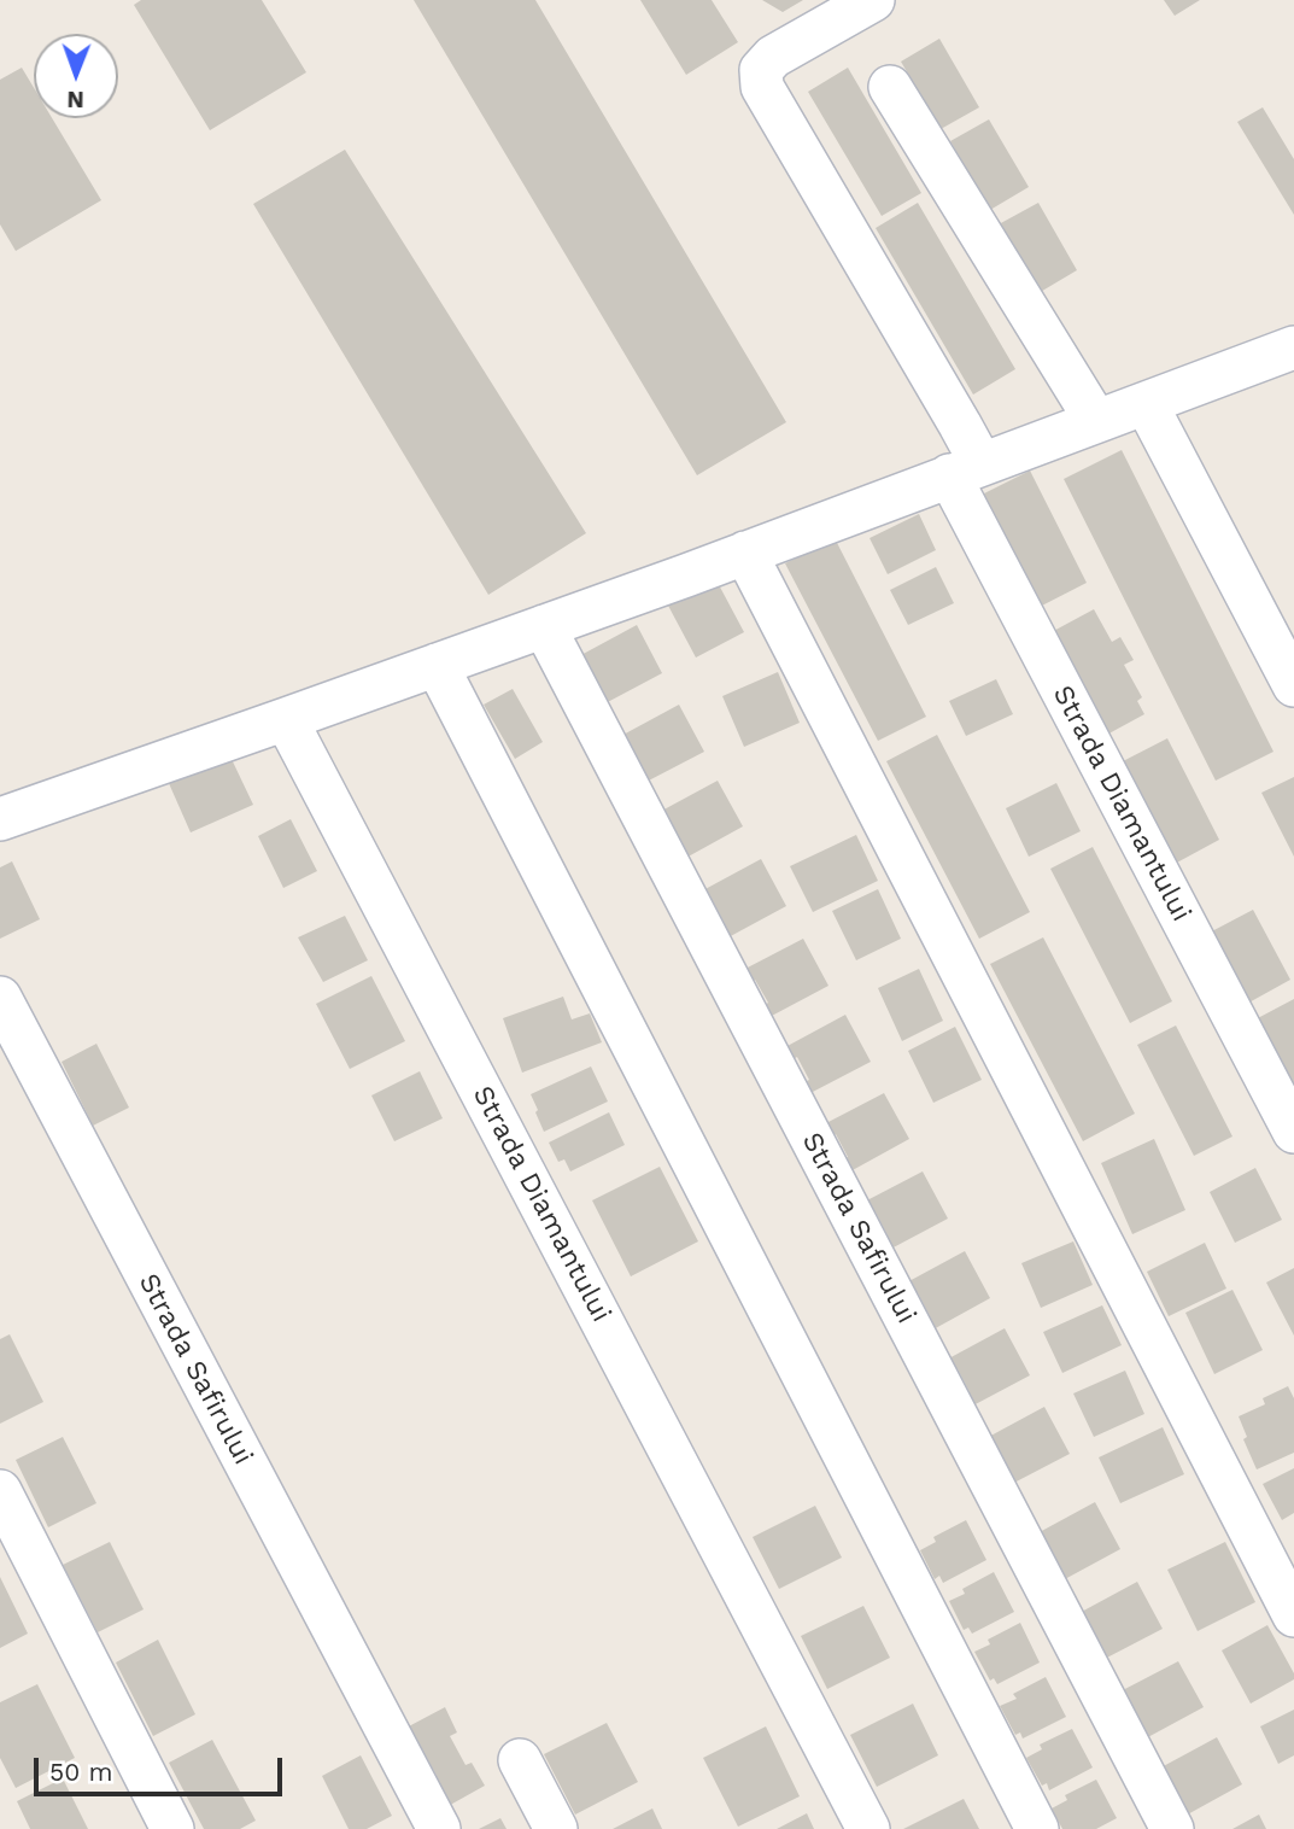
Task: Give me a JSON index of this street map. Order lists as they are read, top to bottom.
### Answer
{
  "streets": {
    "street": ["Strada Diamantului", "Strada Safirului"]
  },
  "scale_bar": "50 m",
  "north": "bottom"
}
